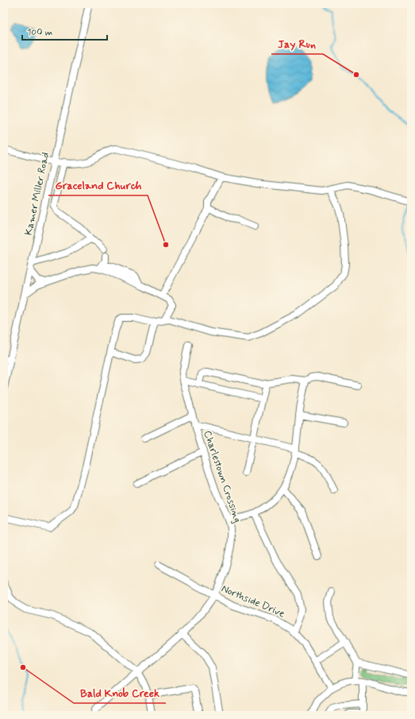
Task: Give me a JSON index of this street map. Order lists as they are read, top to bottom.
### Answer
{
  "streets": {
    "street": ["Kamer Miller Road", "Charlestown Crossing", "Northside Drive"]
  },
  "crossings": [
    ["Charlestown Crossing", "Northside Drive"]
  ],
  "places": ["Jay Run", "Graceland Church", "Bald Knob Creek"],
  "scale_bar": "100 m"
}
